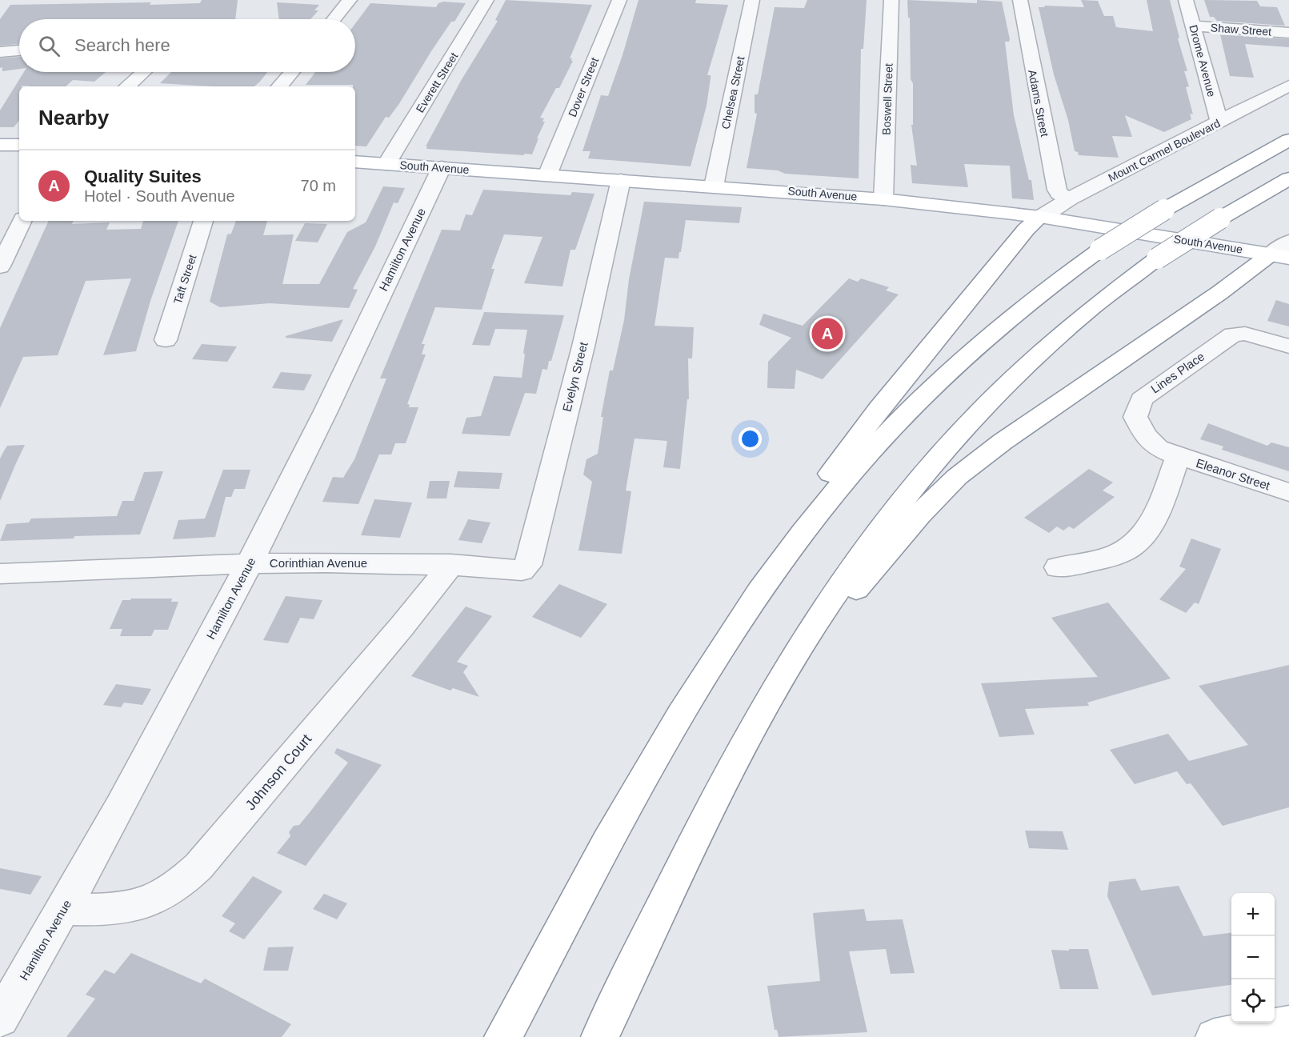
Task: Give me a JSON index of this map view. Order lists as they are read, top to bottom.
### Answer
{
  "streets": {
    "main road": ["South Avenue"],
    "street": [
      "Shaw Street",
      "Drome Avenue",
      "Everett Street",
      "Dover Street",
      "Chelsea Street",
      "Boswell Street",
      "Adams Street",
      "Mount Carmel Boulevard",
      "Hamilton Avenue",
      "Taft Street",
      "Lines Place",
      "Evelyn Street",
      "Eleanor Street",
      "Corinthian Avenue",
      "Johnson Court"
    ]
  },
  "crossings": [
    ["Shaw Street", "Drome Avenue"],
    ["Drome Avenue", "Mount Carmel Boulevard"],
    ["Everett Street", "South Avenue"],
    ["Dover Street", "South Avenue"],
    ["Chelsea Street", "South Avenue"],
    ["Boswell Street", "South Avenue"],
    ["Adams Street", "Mount Carmel Boulevard"],
    ["Mount Carmel Boulevard", "South Avenue"],
    ["South Avenue", "Hamilton Avenue"],
    ["South Avenue", "Evelyn Street"],
    ["Hamilton Avenue", "Corinthian Avenue"],
    ["Hamilton Avenue", "Johnson Court"],
    ["Lines Place", "Eleanor Street"],
    ["Evelyn Street", "Corinthian Avenue"],
    ["Corinthian Avenue", "Johnson Court"]
  ],
  "page": {
    "search": "Search here",
    "heading": "Nearby",
    "list": [
      {
        "mark": "A",
        "name": "Quality Suites",
        "note": "Hotel · South Avenue",
        "value": "70 m"
      }
    ],
    "pins": "A",
    "map_buttons": ["+", "−"]
  }
}
